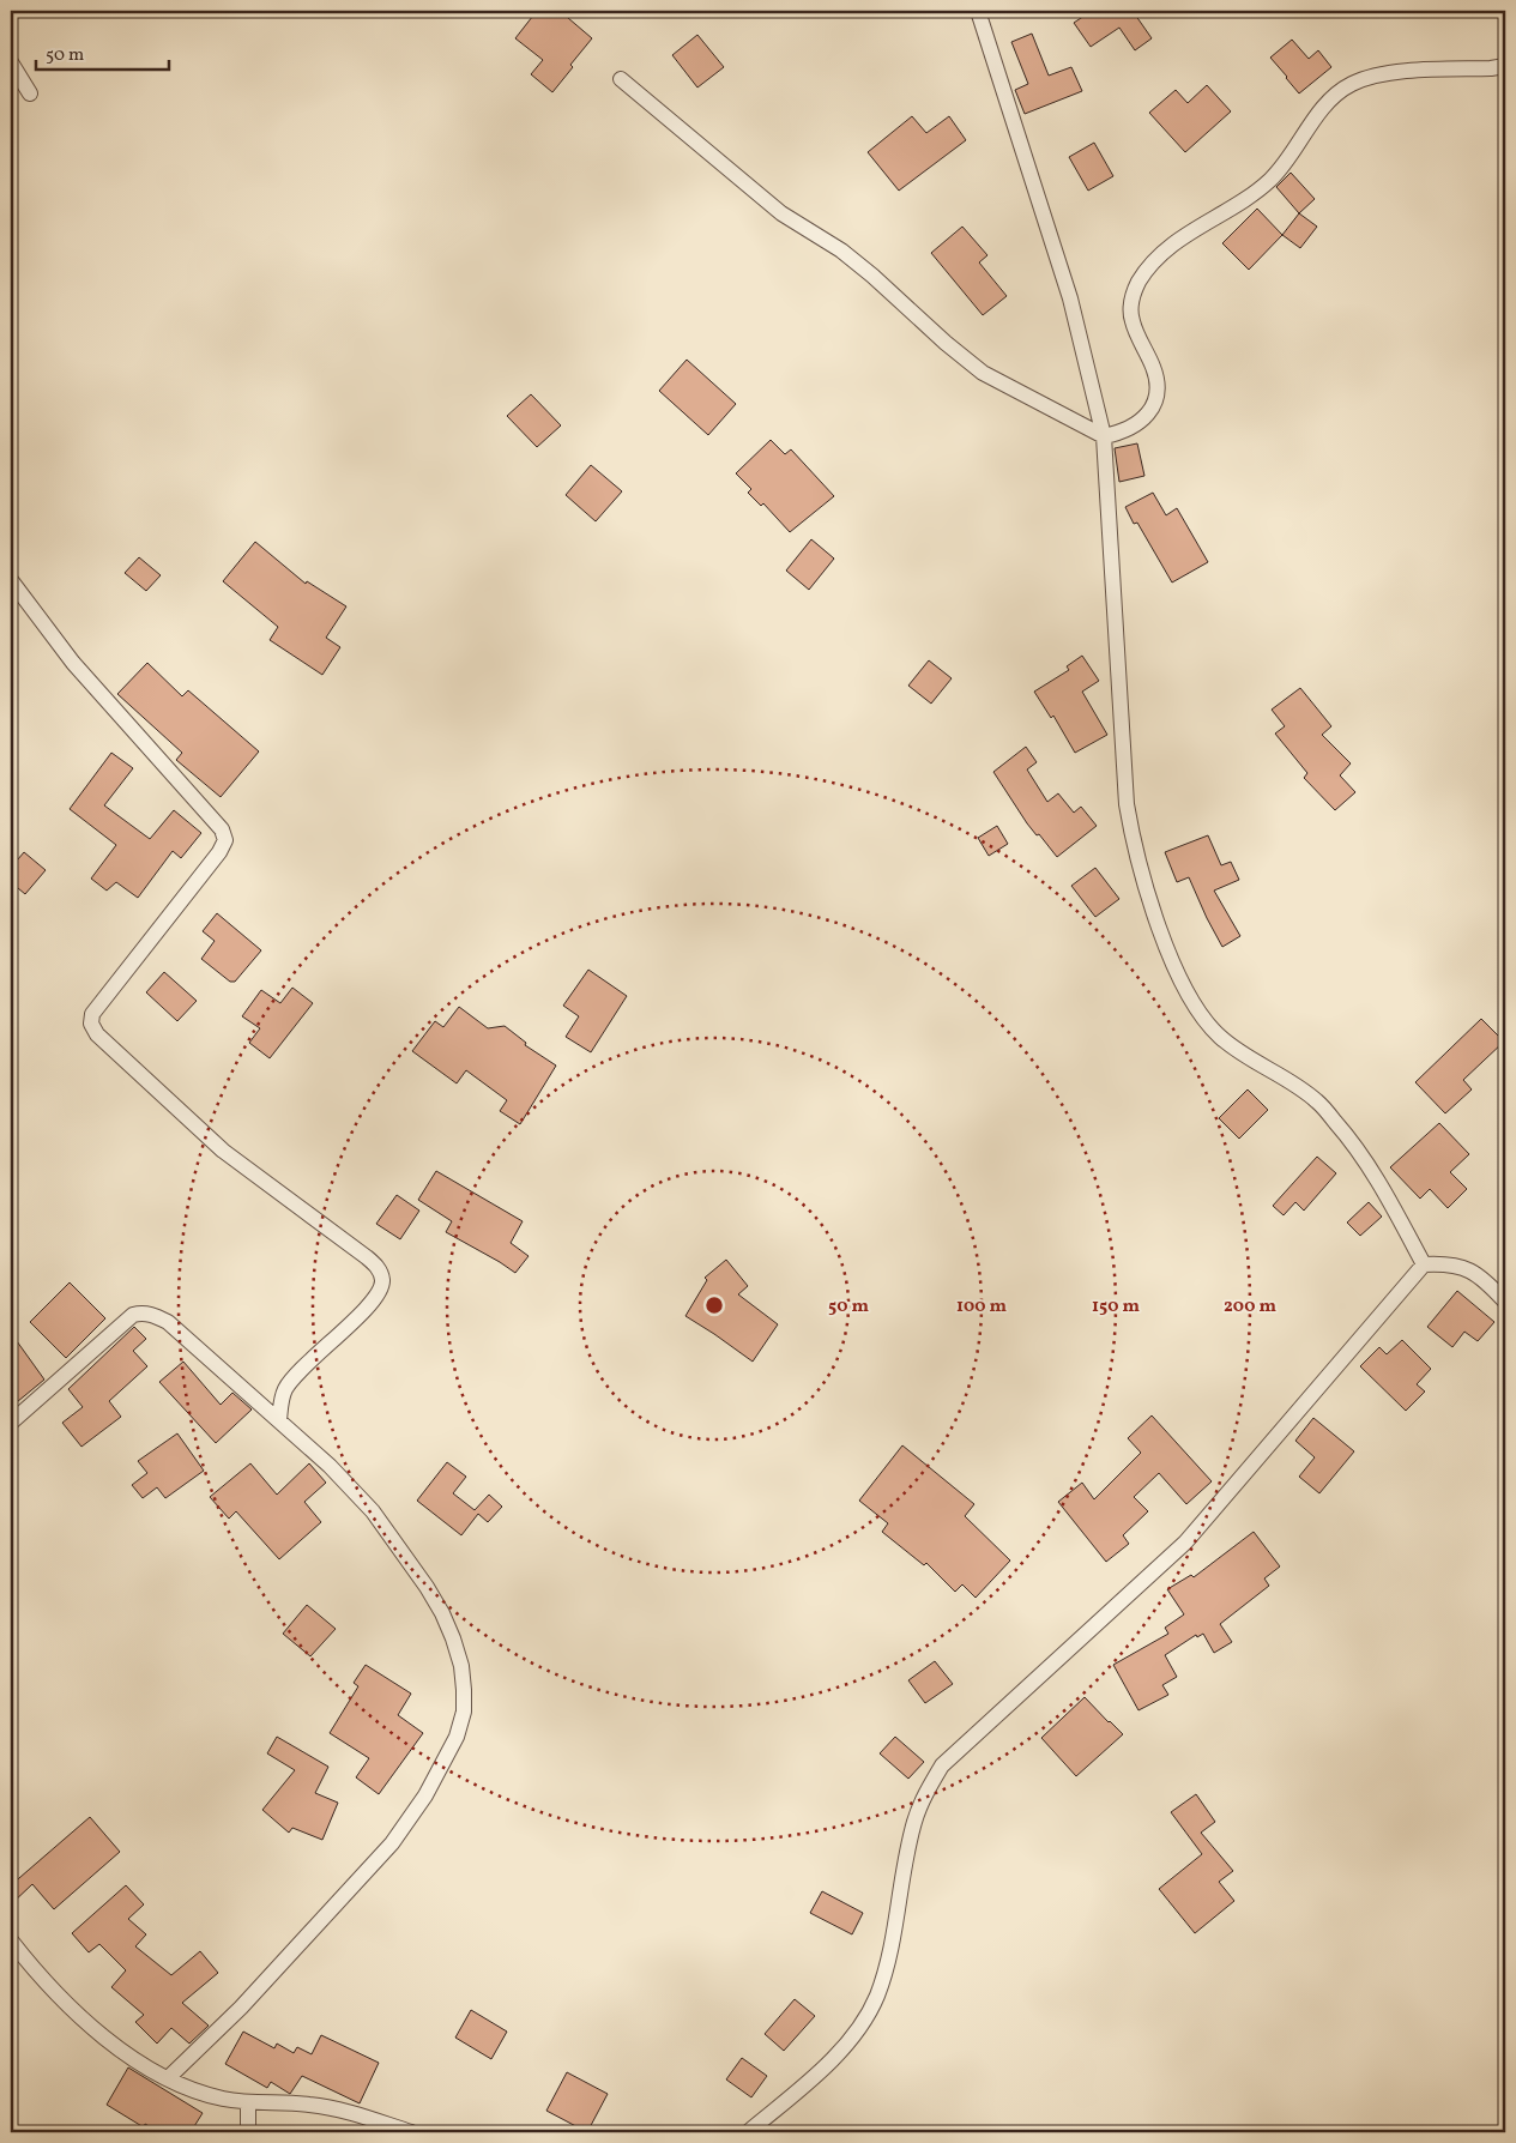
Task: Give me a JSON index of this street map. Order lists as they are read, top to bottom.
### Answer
{
  "scale_bar": "50 m",
  "rings": [
    "50 m",
    "100 m",
    "150 m",
    "200 m"
  ]
}
